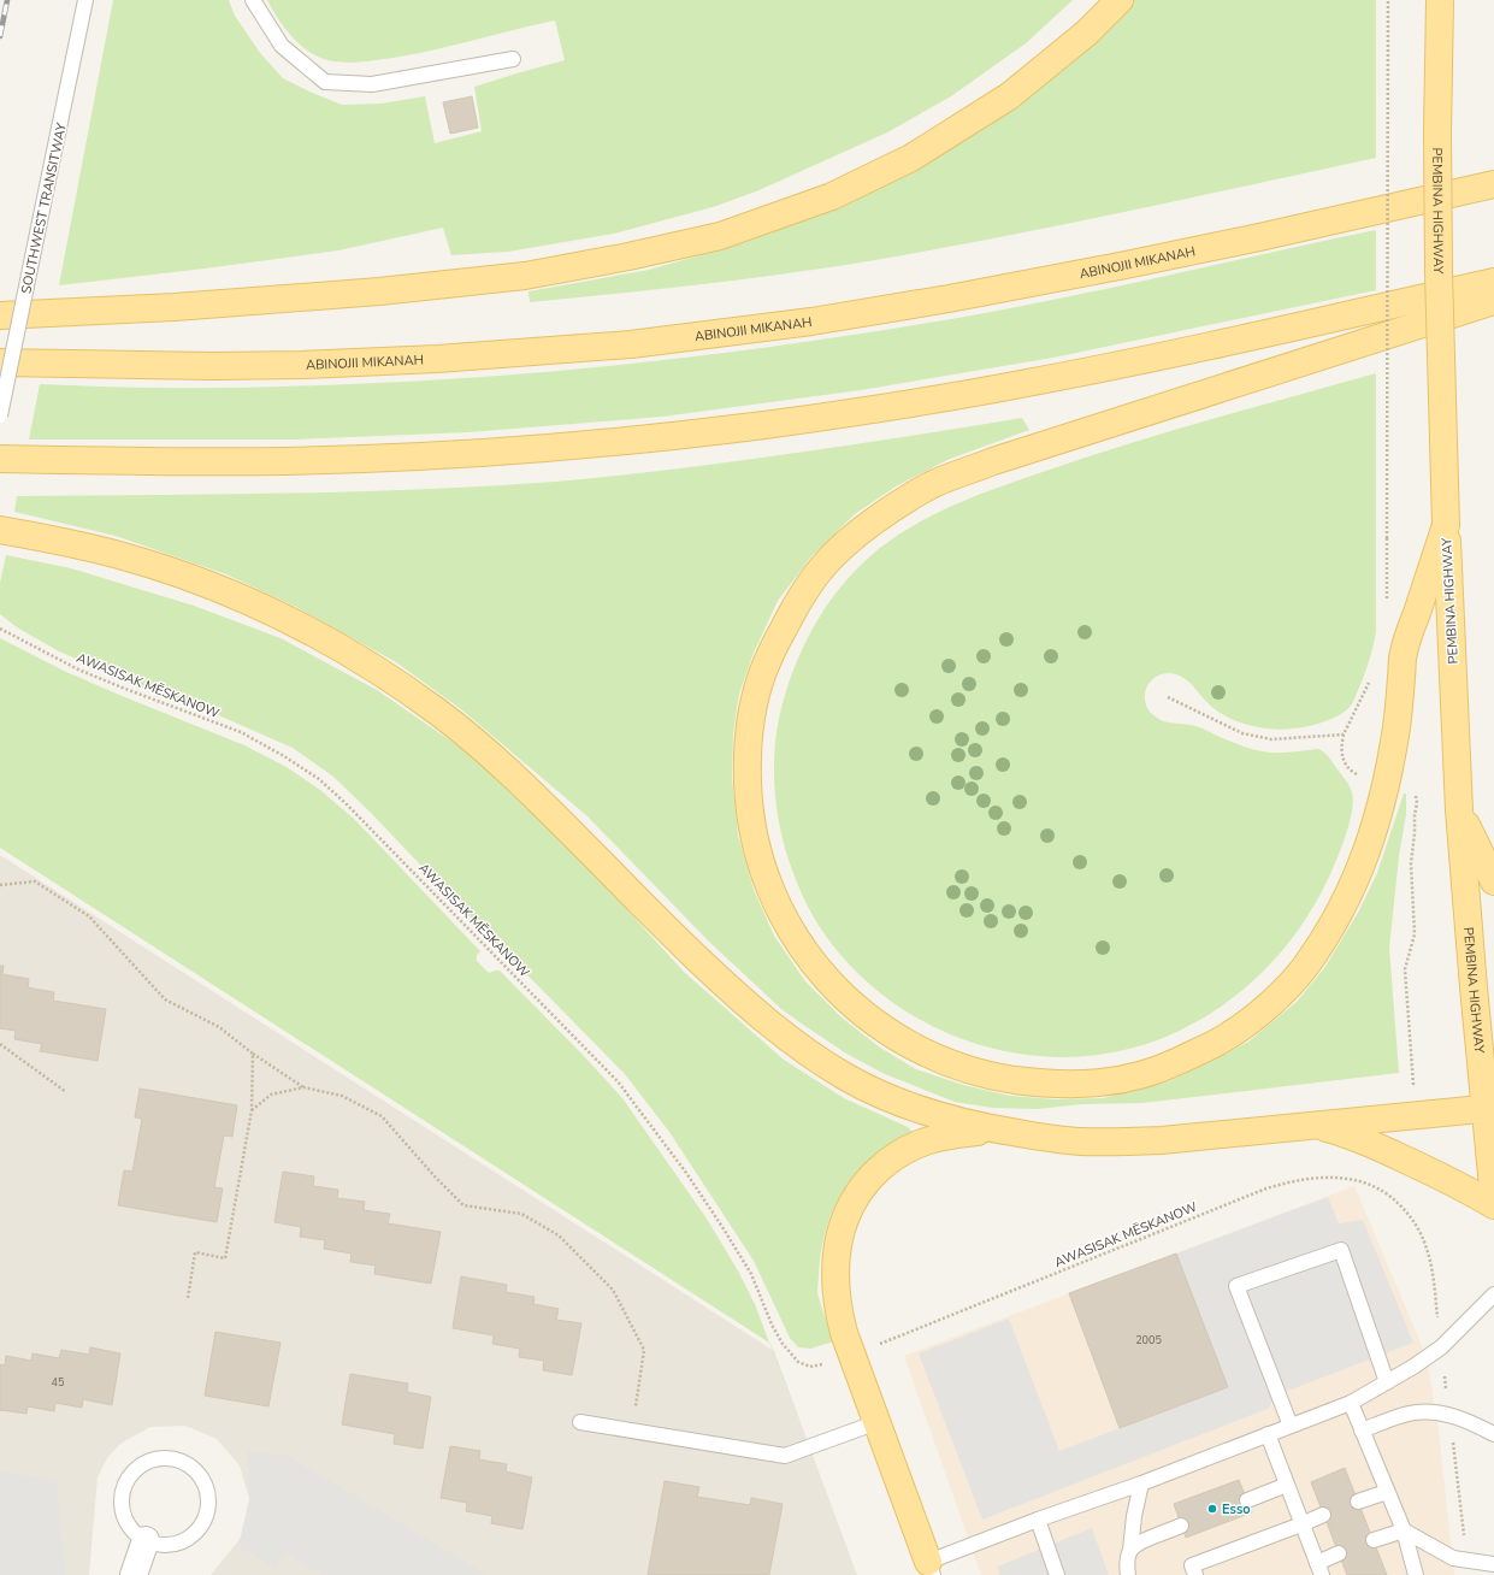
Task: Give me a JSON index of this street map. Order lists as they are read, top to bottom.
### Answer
{
  "streets": {
    "main road": ["PEMBINA HIGHWAY", "ABINOJII MIKANAH"],
    "lane": ["SOUTHWEST TRANSITWAY"],
    "path": ["AWASISAK MĒSKANOW"]
  },
  "places": ["Esso"],
  "house_numbers": ["2005", "45"]
}
